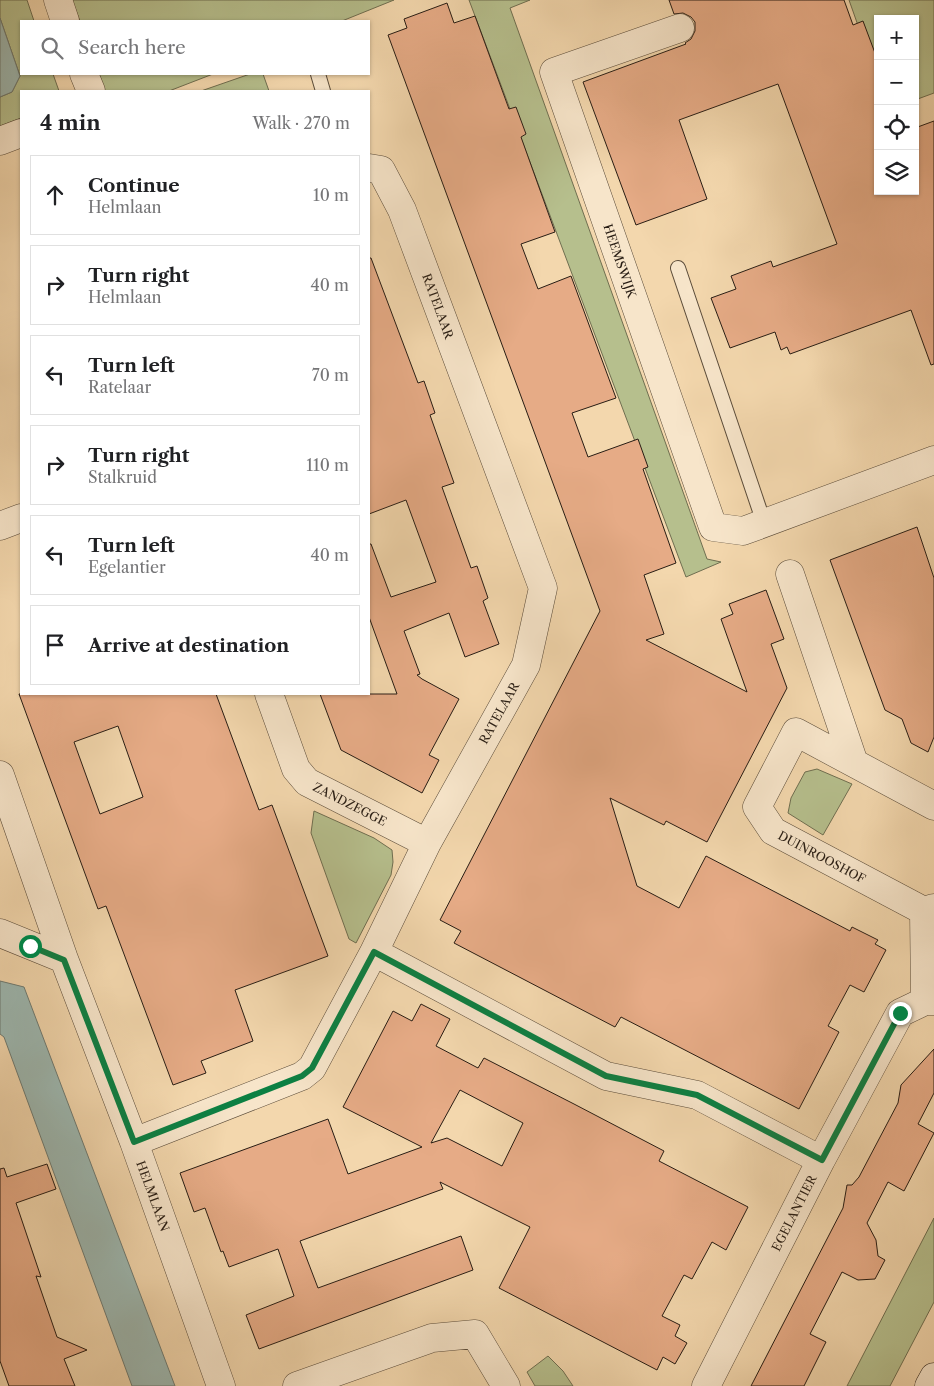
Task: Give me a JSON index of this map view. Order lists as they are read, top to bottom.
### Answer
{
  "streets": {
    "street": [
      "HEEMSWIJK",
      "RATELAAR",
      "ZANDZEGGE",
      "DUINROOSHOF",
      "HELMLAAN",
      "EGELANTIER"
    ]
  },
  "crossings": [
    ["RATELAAR", "ZANDZEGGE"],
    ["RATELAAR", "HELMLAAN"],
    ["DUINROOSHOF", "EGELANTIER"]
  ],
  "page": {
    "map_buttons": ["+", "−"],
    "search": "Search here",
    "heading": ["4 min", "Walk · 270 m"],
    "list": [
      ["Continue", "Helmlaan", "10 m"],
      ["Turn right", "Helmlaan", "40 m"],
      ["Turn left", "Ratelaar", "70 m"],
      ["Turn right", "Stalkruid", "110 m"],
      ["Turn left", "Egelantier", "40 m"],
      "Arrive at destination"
    ]
  }
}
